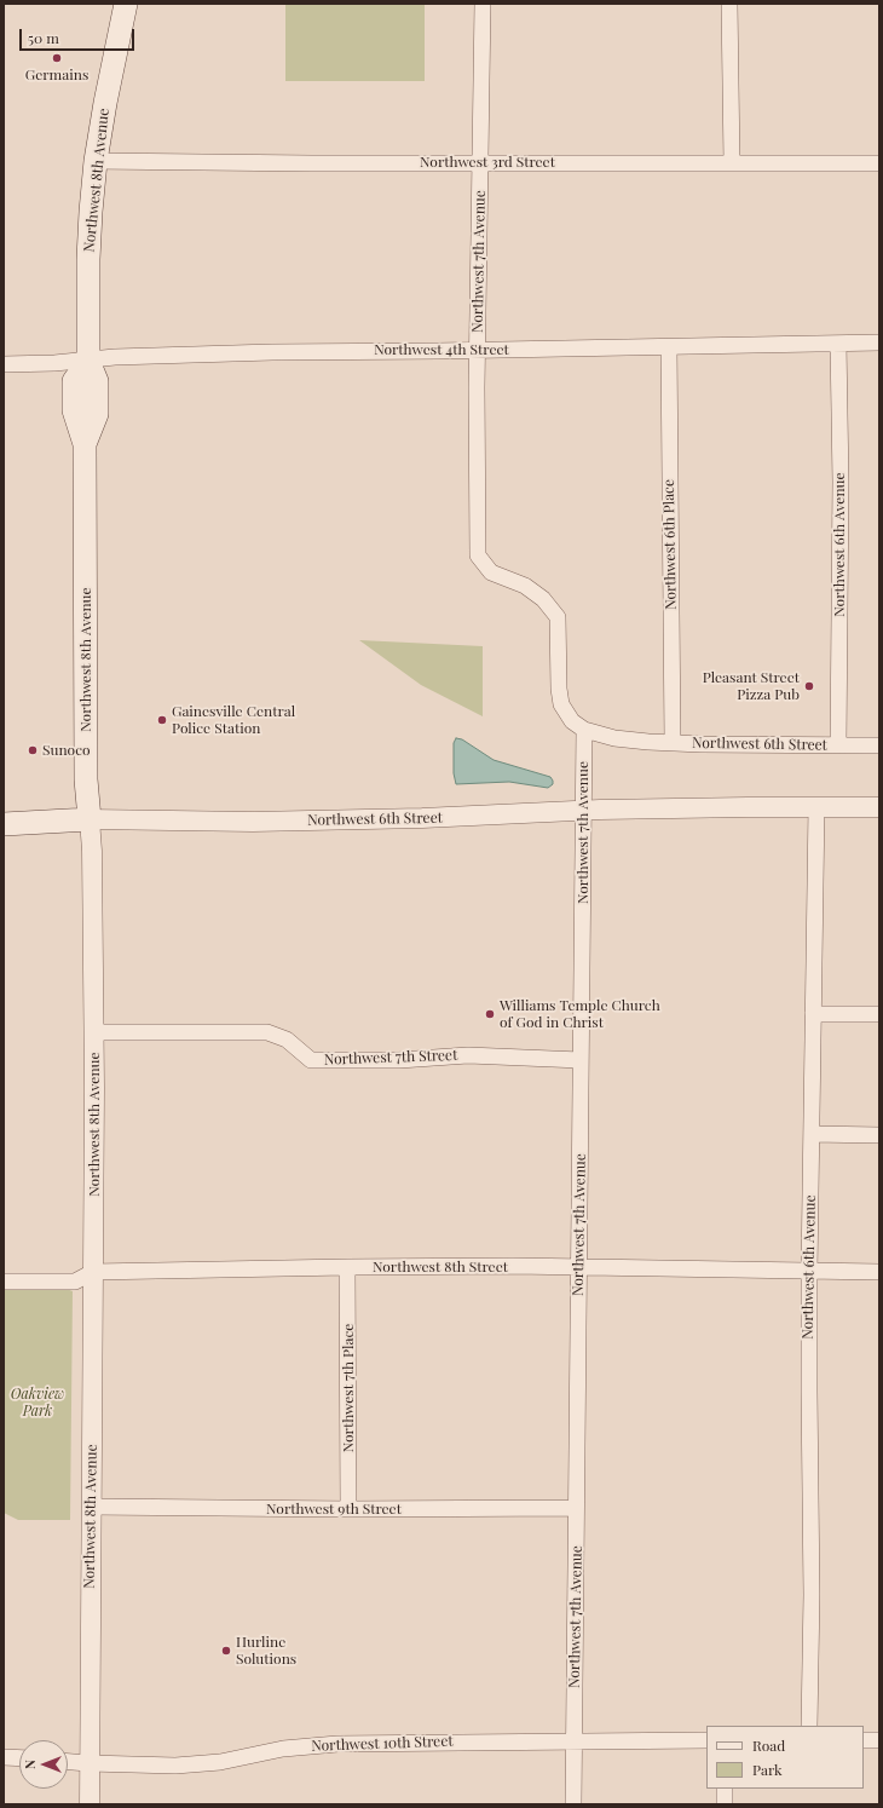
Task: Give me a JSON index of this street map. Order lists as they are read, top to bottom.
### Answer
{
  "streets": {
    "main road": ["Northwest 8th Avenue", "Northwest 6th Street"],
    "street": [
      "Northwest 3rd Street",
      "Northwest 7th Avenue",
      "Northwest 4th Street",
      "Northwest 6th Place",
      "Northwest 6th Avenue",
      "Northwest 7th Street",
      "Northwest 8th Street",
      "Northwest 7th Place",
      "Northwest 9th Street",
      "Northwest 10th Street"
    ]
  },
  "crossings": [
    ["Northwest 3rd Street", "Northwest 8th Avenue"],
    ["Northwest 3rd Street", "Northwest 7th Avenue"],
    ["Northwest 8th Avenue", "Northwest 4th Street"],
    ["Northwest 8th Avenue", "Northwest 6th Street"],
    ["Northwest 8th Avenue", "Northwest 7th Street"],
    ["Northwest 8th Avenue", "Northwest 8th Street"],
    ["Northwest 8th Avenue", "Northwest 9th Street"],
    ["Northwest 8th Avenue", "Northwest 10th Street"],
    ["Northwest 7th Avenue", "Northwest 4th Street"],
    ["Northwest 7th Avenue", "Northwest 6th Street"],
    ["Northwest 7th Avenue", "Northwest 7th Street"],
    ["Northwest 7th Avenue", "Northwest 8th Street"],
    ["Northwest 7th Avenue", "Northwest 9th Street"],
    ["Northwest 7th Avenue", "Northwest 10th Street"],
    ["Northwest 4th Street", "Northwest 6th Place"],
    ["Northwest 4th Street", "Northwest 6th Avenue"],
    ["Northwest 6th Place", "Northwest 6th Street"],
    ["Northwest 6th Avenue", "Northwest 6th Street"],
    ["Northwest 6th Avenue", "Northwest 8th Street"],
    ["Northwest 8th Street", "Northwest 7th Place"],
    ["Northwest 7th Place", "Northwest 9th Street"]
  ],
  "parks": ["Oakview Park"],
  "places": [
    "Germains",
    "Pleasant Street Pizza Pub",
    "Gainesville Central Police Station",
    "Sunoco",
    "Williams Temple Church of God in Christ",
    "Hurline Solutions"
  ],
  "legend": ["Road", "Park"],
  "scale_bar": "50 m",
  "north": "left"
}
